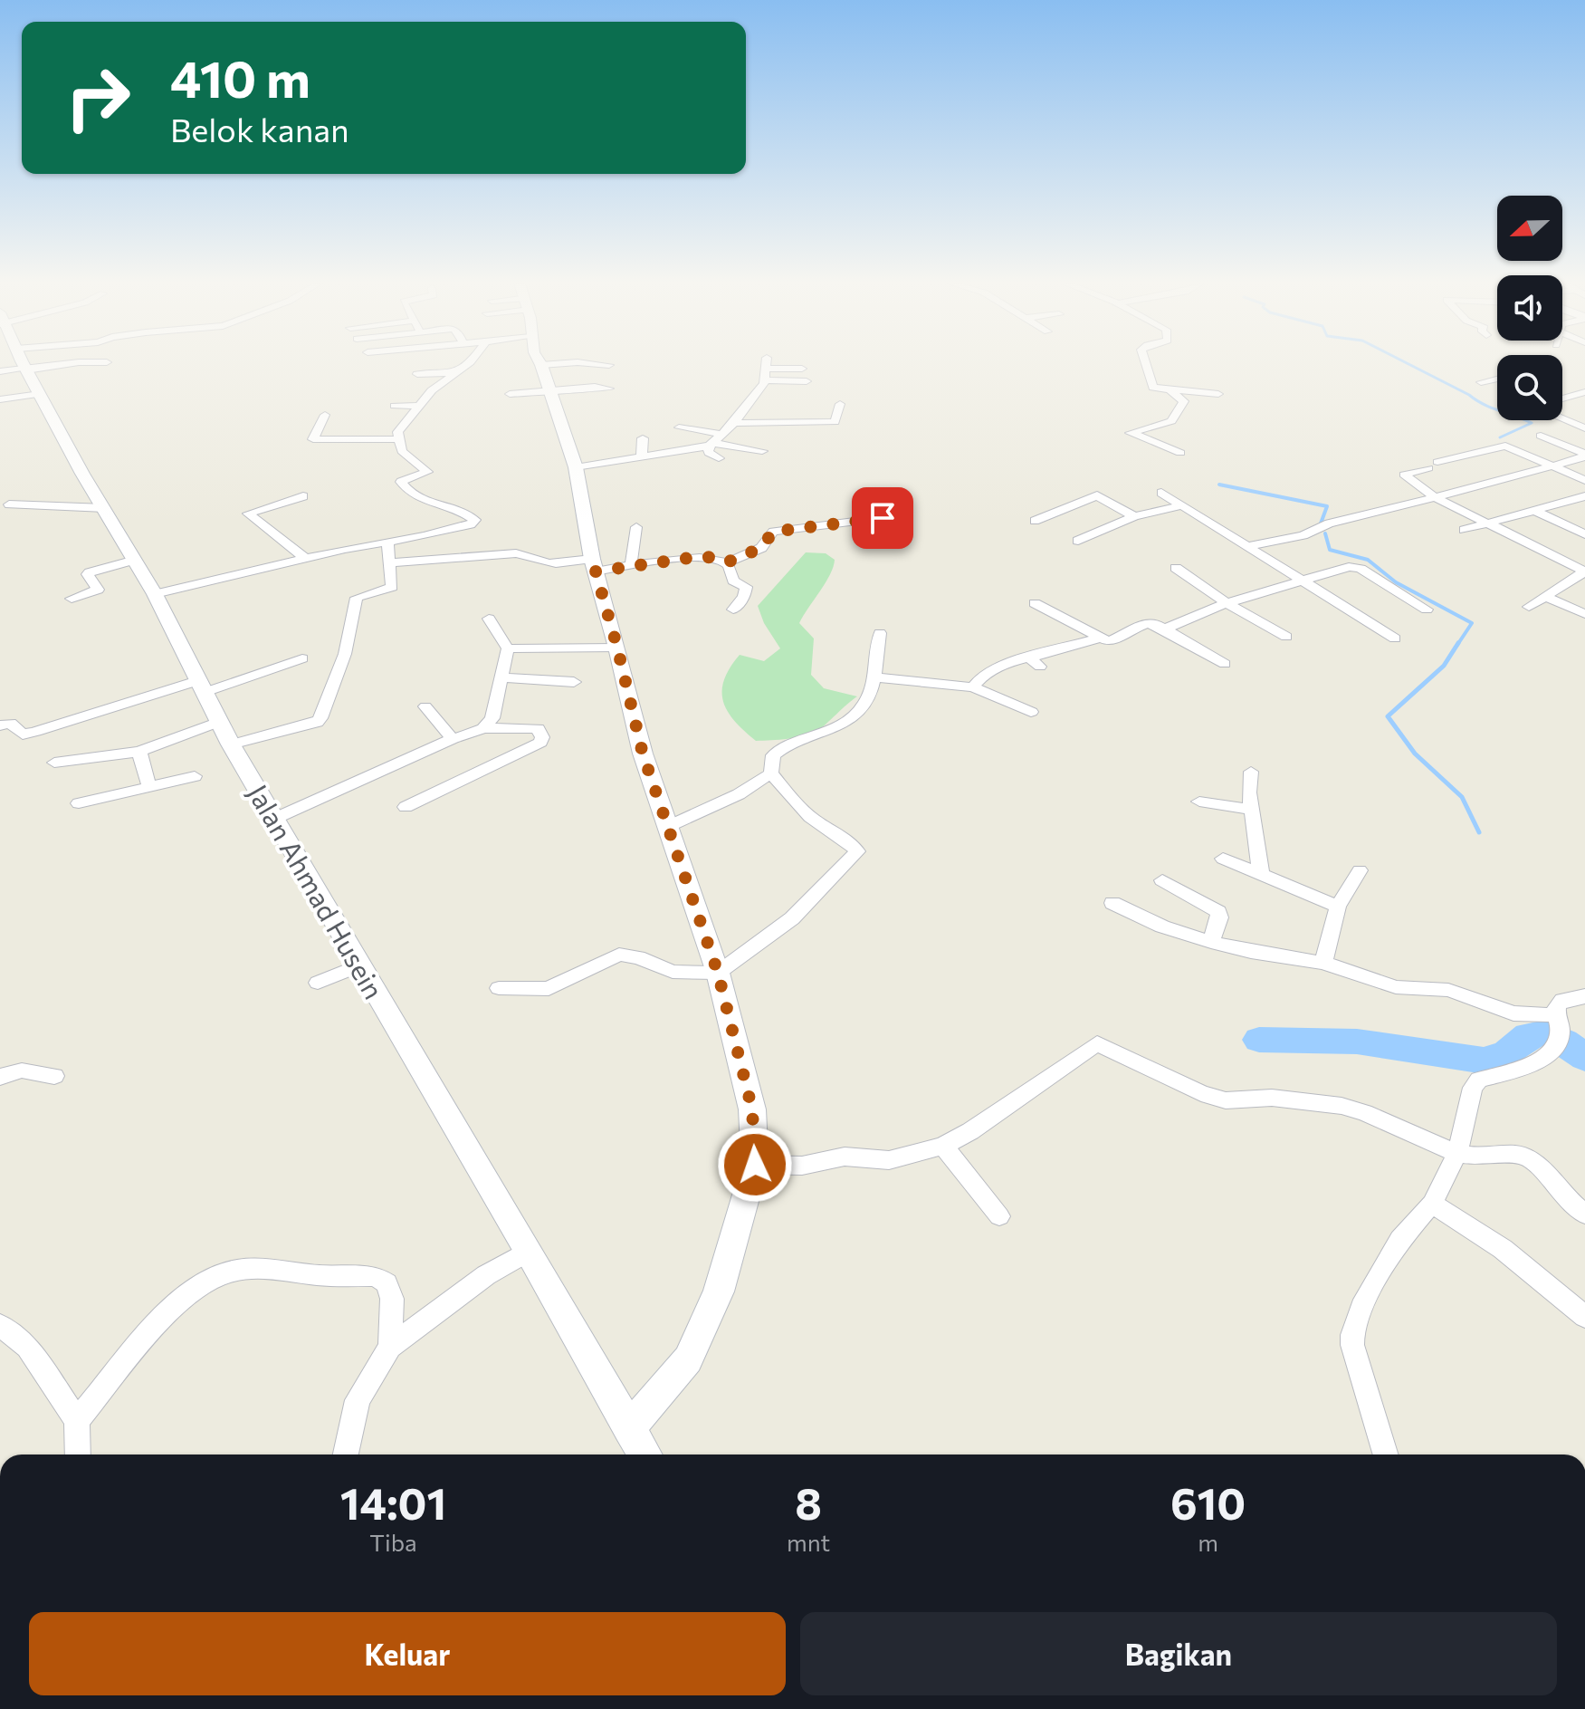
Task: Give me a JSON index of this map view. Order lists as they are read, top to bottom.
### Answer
{
  "streets": {
    "main road": ["Jalan Ahmad Husein"]
  },
  "north": "left",
  "page": {
    "turn": ["410 m", "Belok kanan"],
    "eta": [
      "14:01",
      "Tiba",
      "8",
      "mnt",
      "610",
      "m"
    ],
    "buttons": ["Keluar", "Bagikan"]
  }
}
